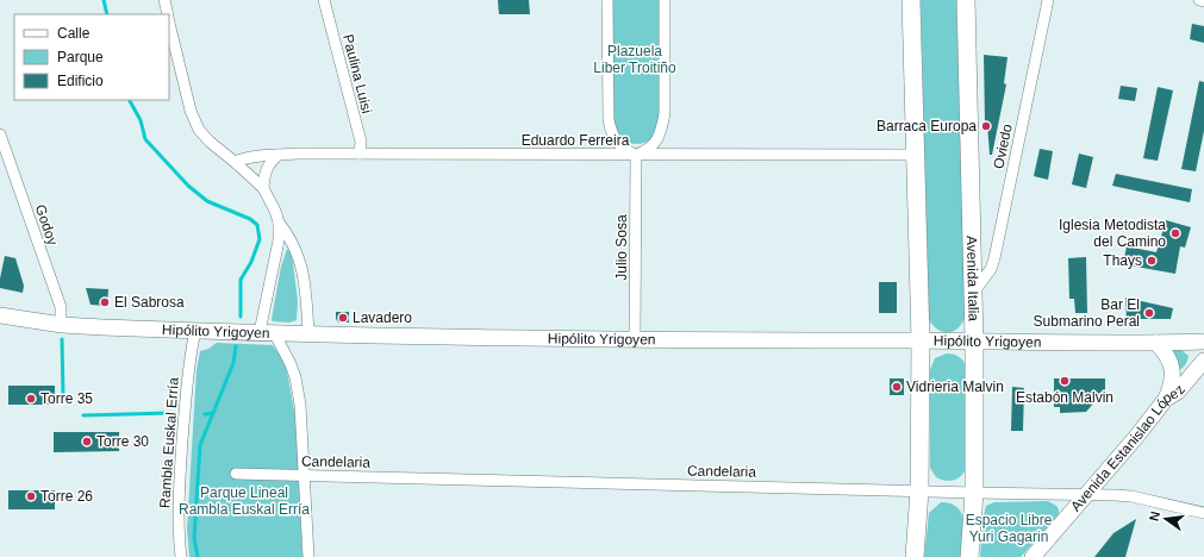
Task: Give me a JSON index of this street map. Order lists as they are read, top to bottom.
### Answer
{
  "streets": {
    "main road": ["Avenida Italia"],
    "street": [
      "Paulina Luisi",
      "Eduardo Ferreira",
      "Oviedo",
      "Godoy",
      "Julio Sosa",
      "Hipólito Yrigoyen",
      "Rambla Euskal Erría",
      "Avenida Estanislao López",
      "Candelaria"
    ]
  },
  "crossings": [
    ["Paulina Luisi", "Eduardo Ferreira"],
    ["Eduardo Ferreira", "Julio Sosa"],
    ["Oviedo", "Avenida Italia"],
    ["Godoy", "Hipólito Yrigoyen"],
    ["Julio Sosa", "Hipólito Yrigoyen"],
    ["Avenida Italia", "Hipólito Yrigoyen"],
    ["Avenida Italia", "Candelaria"],
    ["Hipólito Yrigoyen", "Rambla Euskal Erría"],
    ["Avenida Estanislao López", "Candelaria"]
  ],
  "parks": ["Plazuela Liber Troitiño", "Parque Lineal Rambla Euskal Erría", "Espacio Libre Yuri Gagarin"],
  "places": [
    "Barraca Europa",
    "Iglesia Metodista del Camino",
    "Thays",
    "El Sabrosa",
    "Bar El Submarino Peral",
    "Lavadero",
    "Estabón Malvin",
    "Vidrieria Malvin",
    "Torre 35",
    "Torre 30",
    "Torre 26"
  ],
  "legend": ["Calle", "Parque", "Edificio"],
  "north": "left"
}
